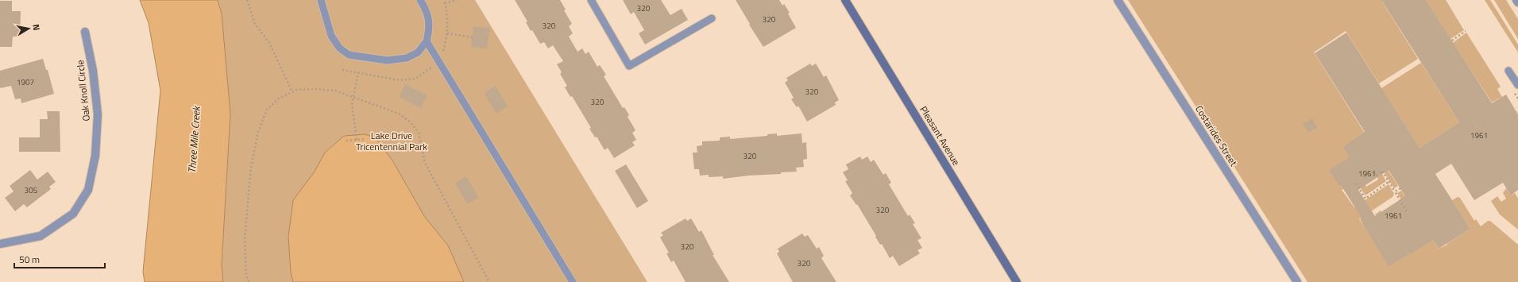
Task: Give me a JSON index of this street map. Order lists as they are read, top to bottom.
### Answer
{
  "streets": {
    "street": ["Oak Knoll Circle", "Pleasant Avenue", "Costarides Street"]
  },
  "water": ["Three Mile Creek"],
  "parks": ["Lake Drive Tricentennial Park"],
  "house_numbers": [
    "320",
    "320",
    "320",
    "1907",
    "320",
    "320",
    "1961",
    "320",
    "1961",
    "305",
    "320",
    "1961",
    "320",
    "320"
  ],
  "scale_bar": "50 m",
  "north": "right"
}
